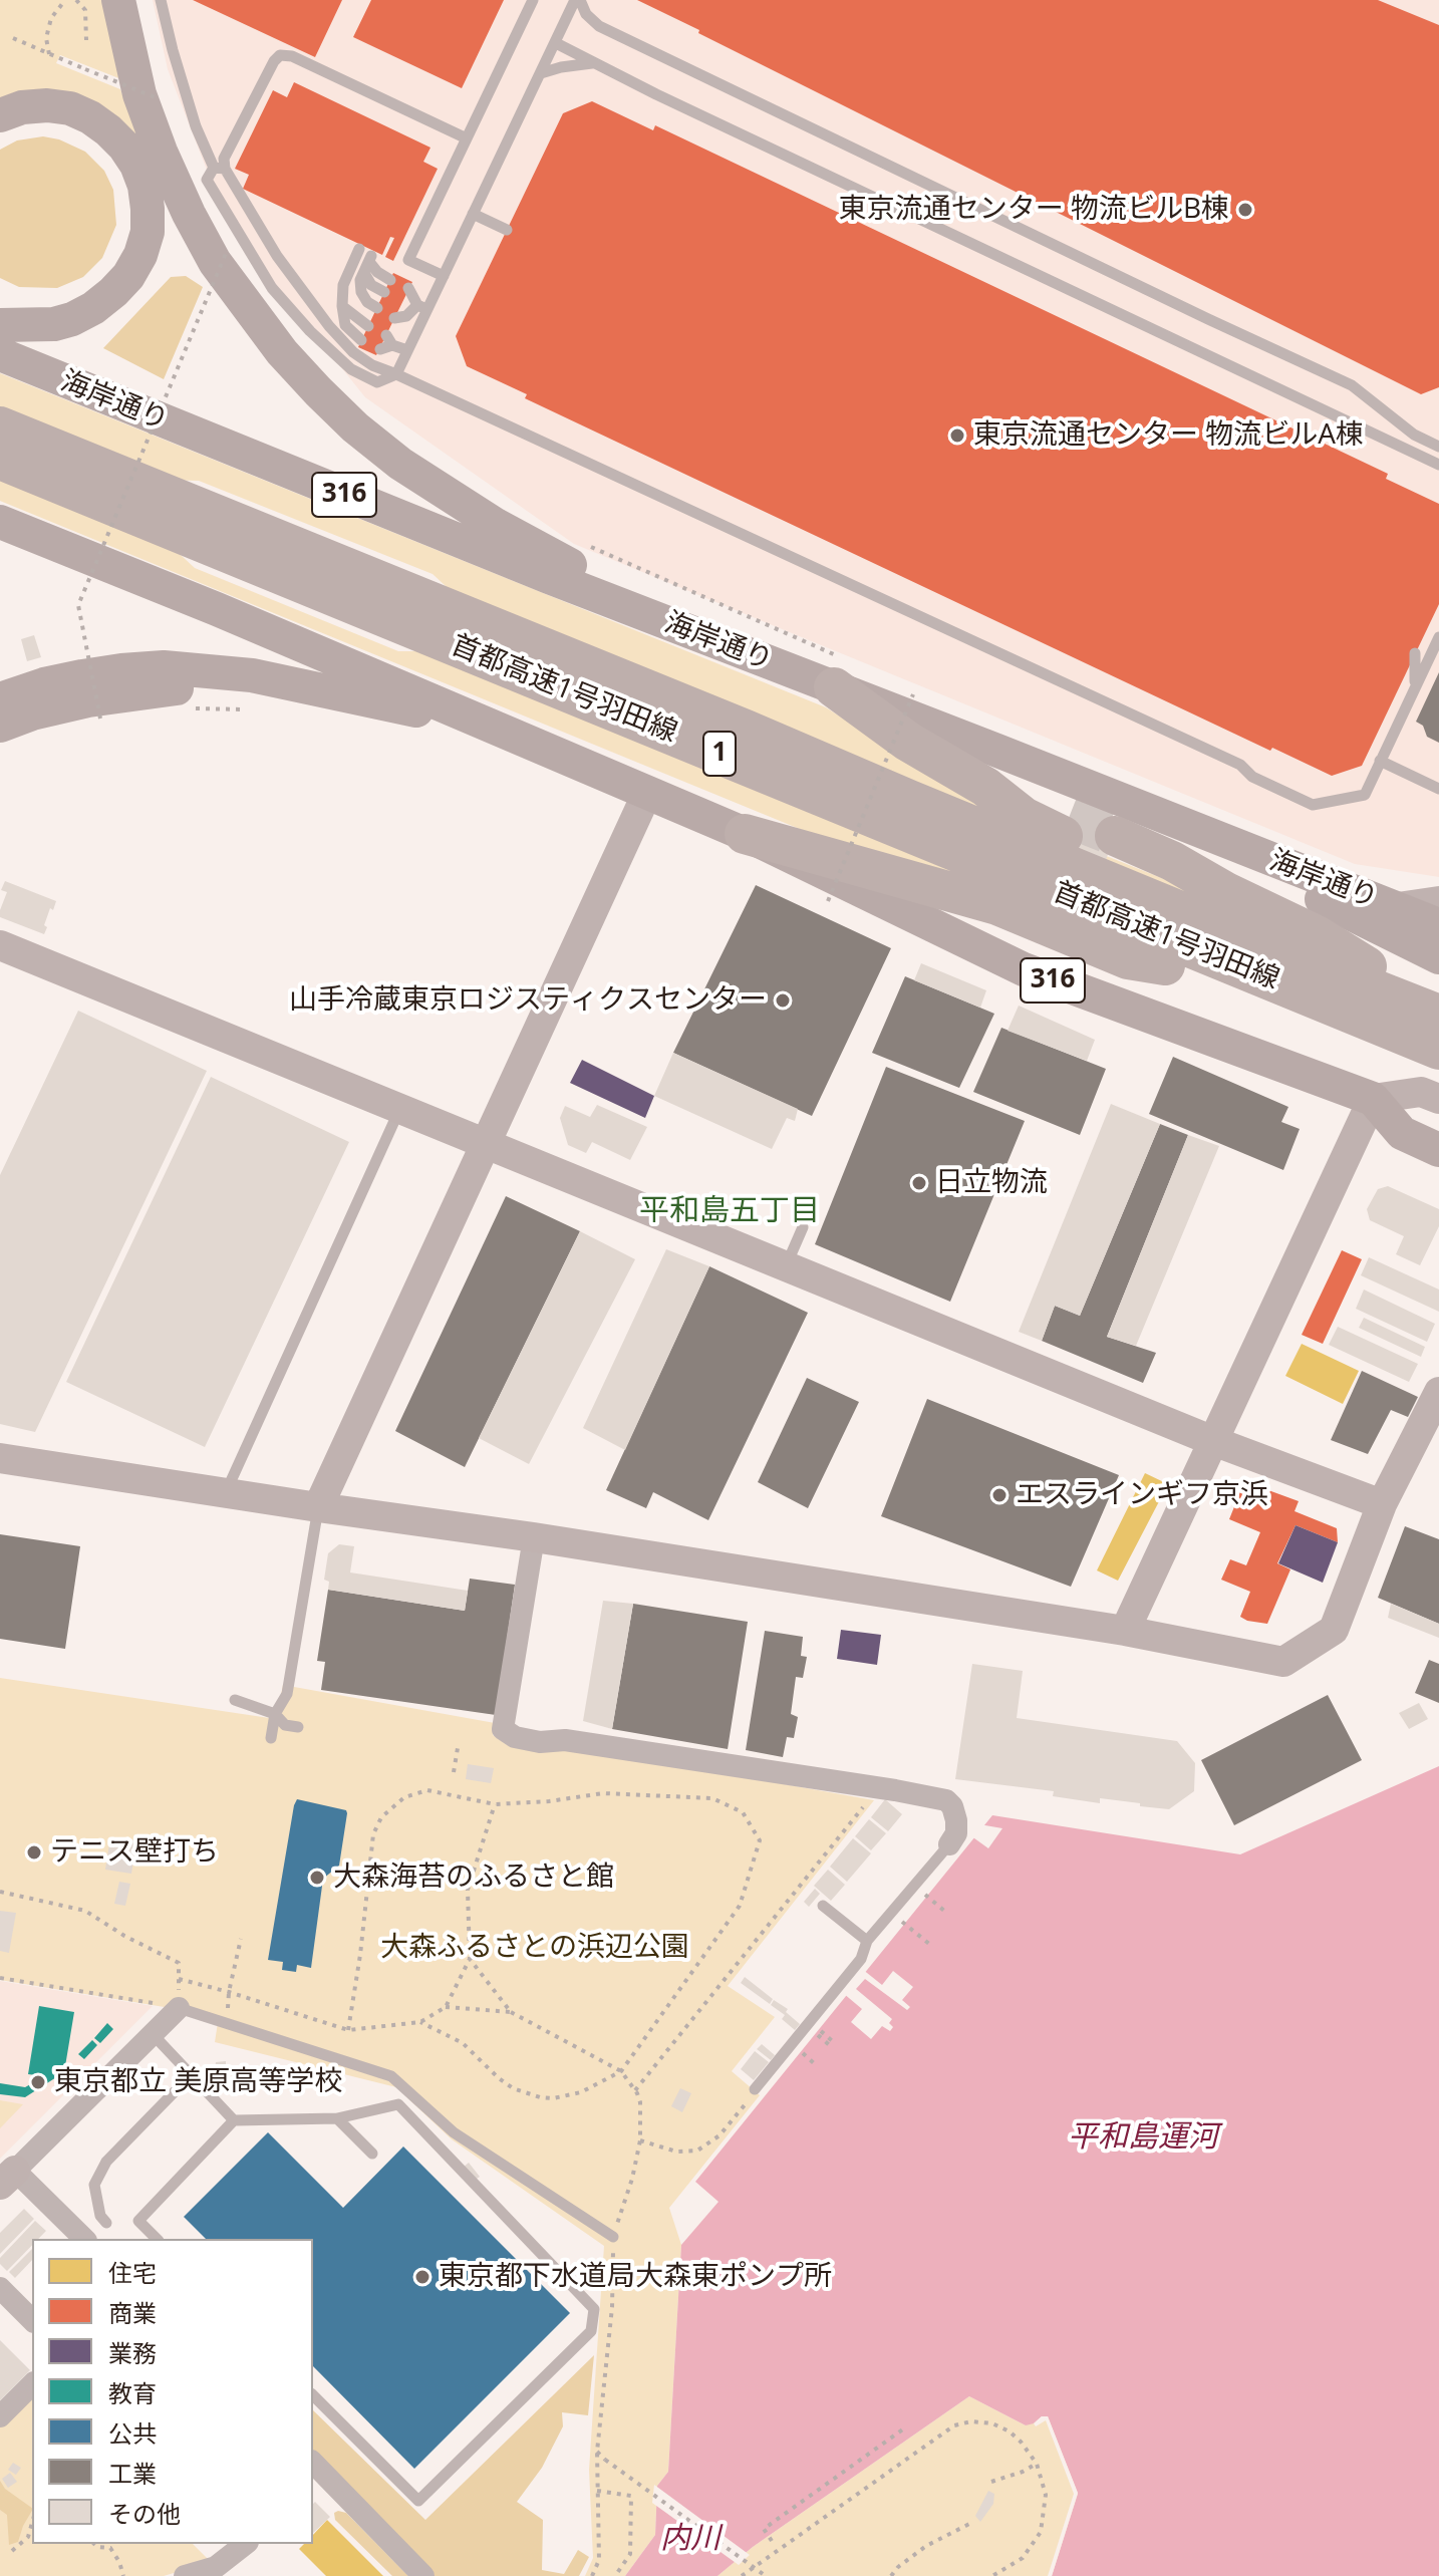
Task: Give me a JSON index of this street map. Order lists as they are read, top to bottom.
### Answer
{
  "streets": {
    "highway": ["首都高速1号羽田線", "1"],
    "main road": ["海岸通り", "316"]
  },
  "crossings": [
    ["海岸通り", "316"]
  ],
  "districts": ["平和島五丁目"],
  "water": ["平和島運河", "内川"],
  "parks": ["大森ふるさとの浜辺公園"],
  "places": [
    "東京流通センター 物流ビルB棟",
    "東京流通センター 物流ビルA棟",
    "山手冷蔵東京ロジスティクスセンター",
    "日立物流",
    "エスラインギフ京浜",
    "テニス壁打ち",
    "大森海苔のふるさと館",
    "東京都立 美原高等学校",
    "東京都下水道局大森東ポンプ所"
  ],
  "legend": [
    "住宅",
    "商業",
    "業務",
    "教育",
    "公共",
    "工業",
    "その他"
  ]
}
